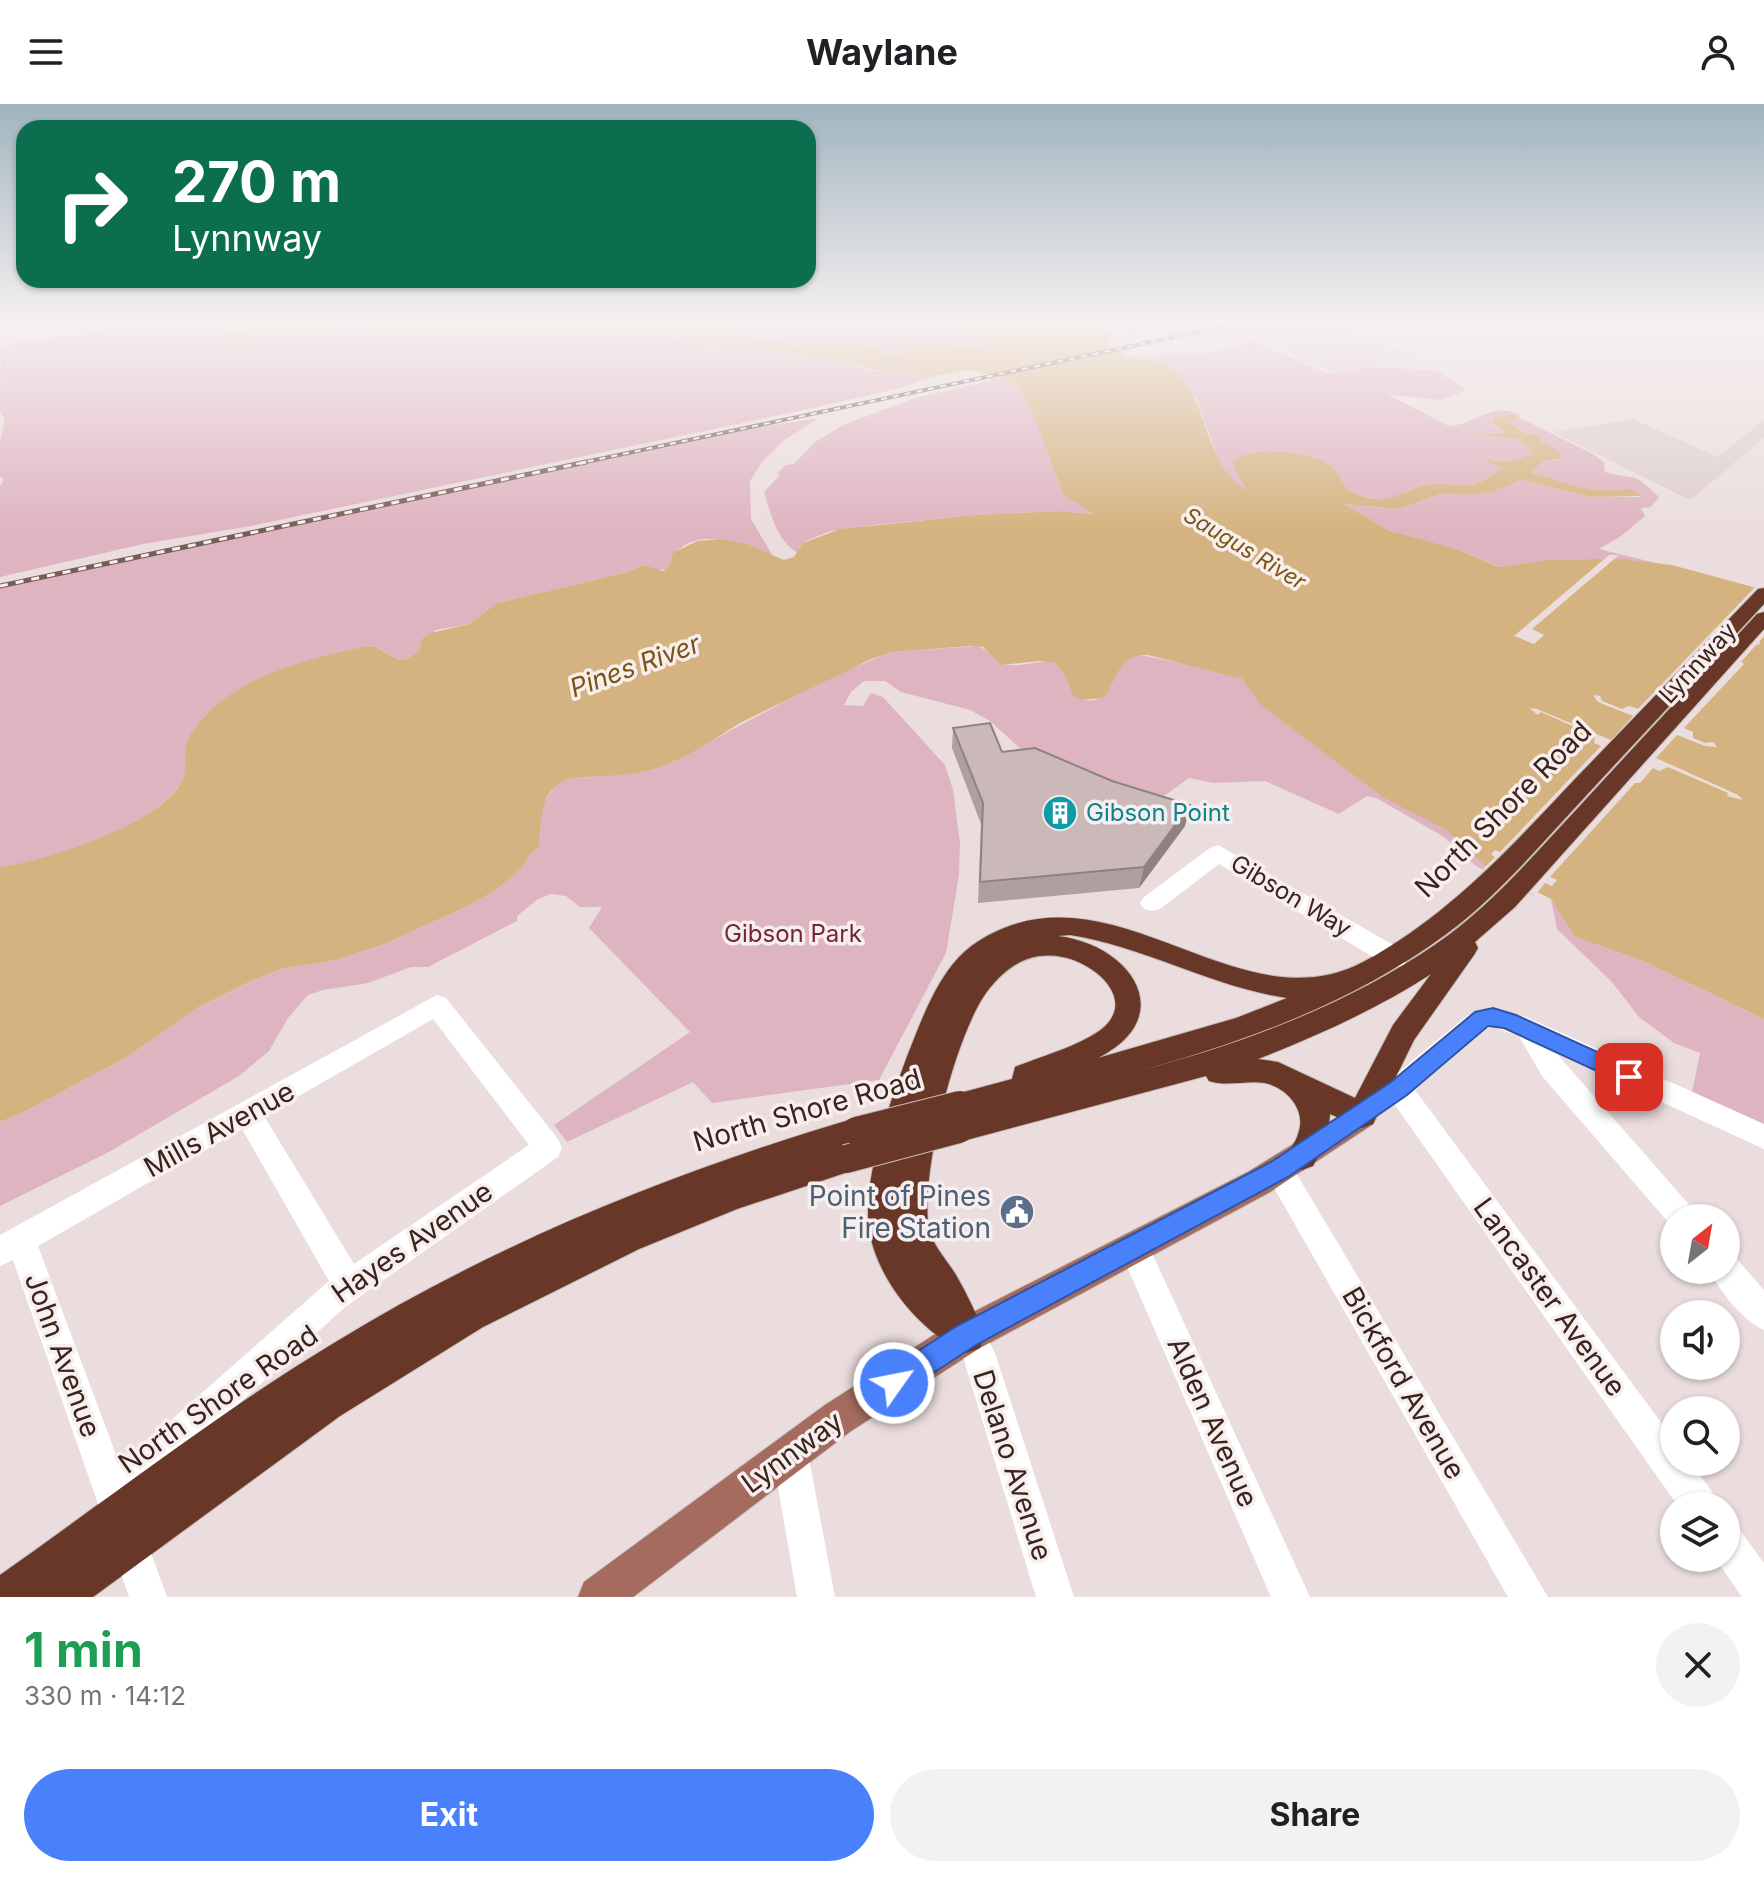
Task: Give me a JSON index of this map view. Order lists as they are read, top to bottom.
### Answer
{
  "streets": {
    "highway": ["Lynnway", "North Shore Road"],
    "street": [
      "Gibson Way",
      "Mills Avenue",
      "Hayes Avenue",
      "Lancaster Avenue",
      "John Avenue",
      "Bickford Avenue",
      "Alden Avenue",
      "Delano Avenue"
    ]
  },
  "crossings": [
    ["Lynnway", "North Shore Road"],
    ["Lynnway", "Lancaster Avenue"],
    ["Lynnway", "Bickford Avenue"],
    ["Lynnway", "Alden Avenue"],
    ["Lynnway", "Delano Avenue"],
    ["North Shore Road", "Gibson Way"],
    ["North Shore Road", "Hayes Avenue"],
    ["North Shore Road", "John Avenue"],
    ["Mills Avenue", "Hayes Avenue"],
    ["Mills Avenue", "John Avenue"],
    ["Hayes Avenue", "John Avenue"]
  ],
  "water": ["Saugus River", "Pines River"],
  "parks": ["Gibson Park"],
  "places": {
    "building": ["Gibson Point"],
    "public building": ["Point of Pines Fire Station"]
  },
  "north": "top right",
  "page": {
    "header": "Waylane",
    "turn": ["270 m", "Lynnway"],
    "heading": ["1 min", "330 m · 14:12"],
    "buttons": ["Exit", "Share"]
  }
}
